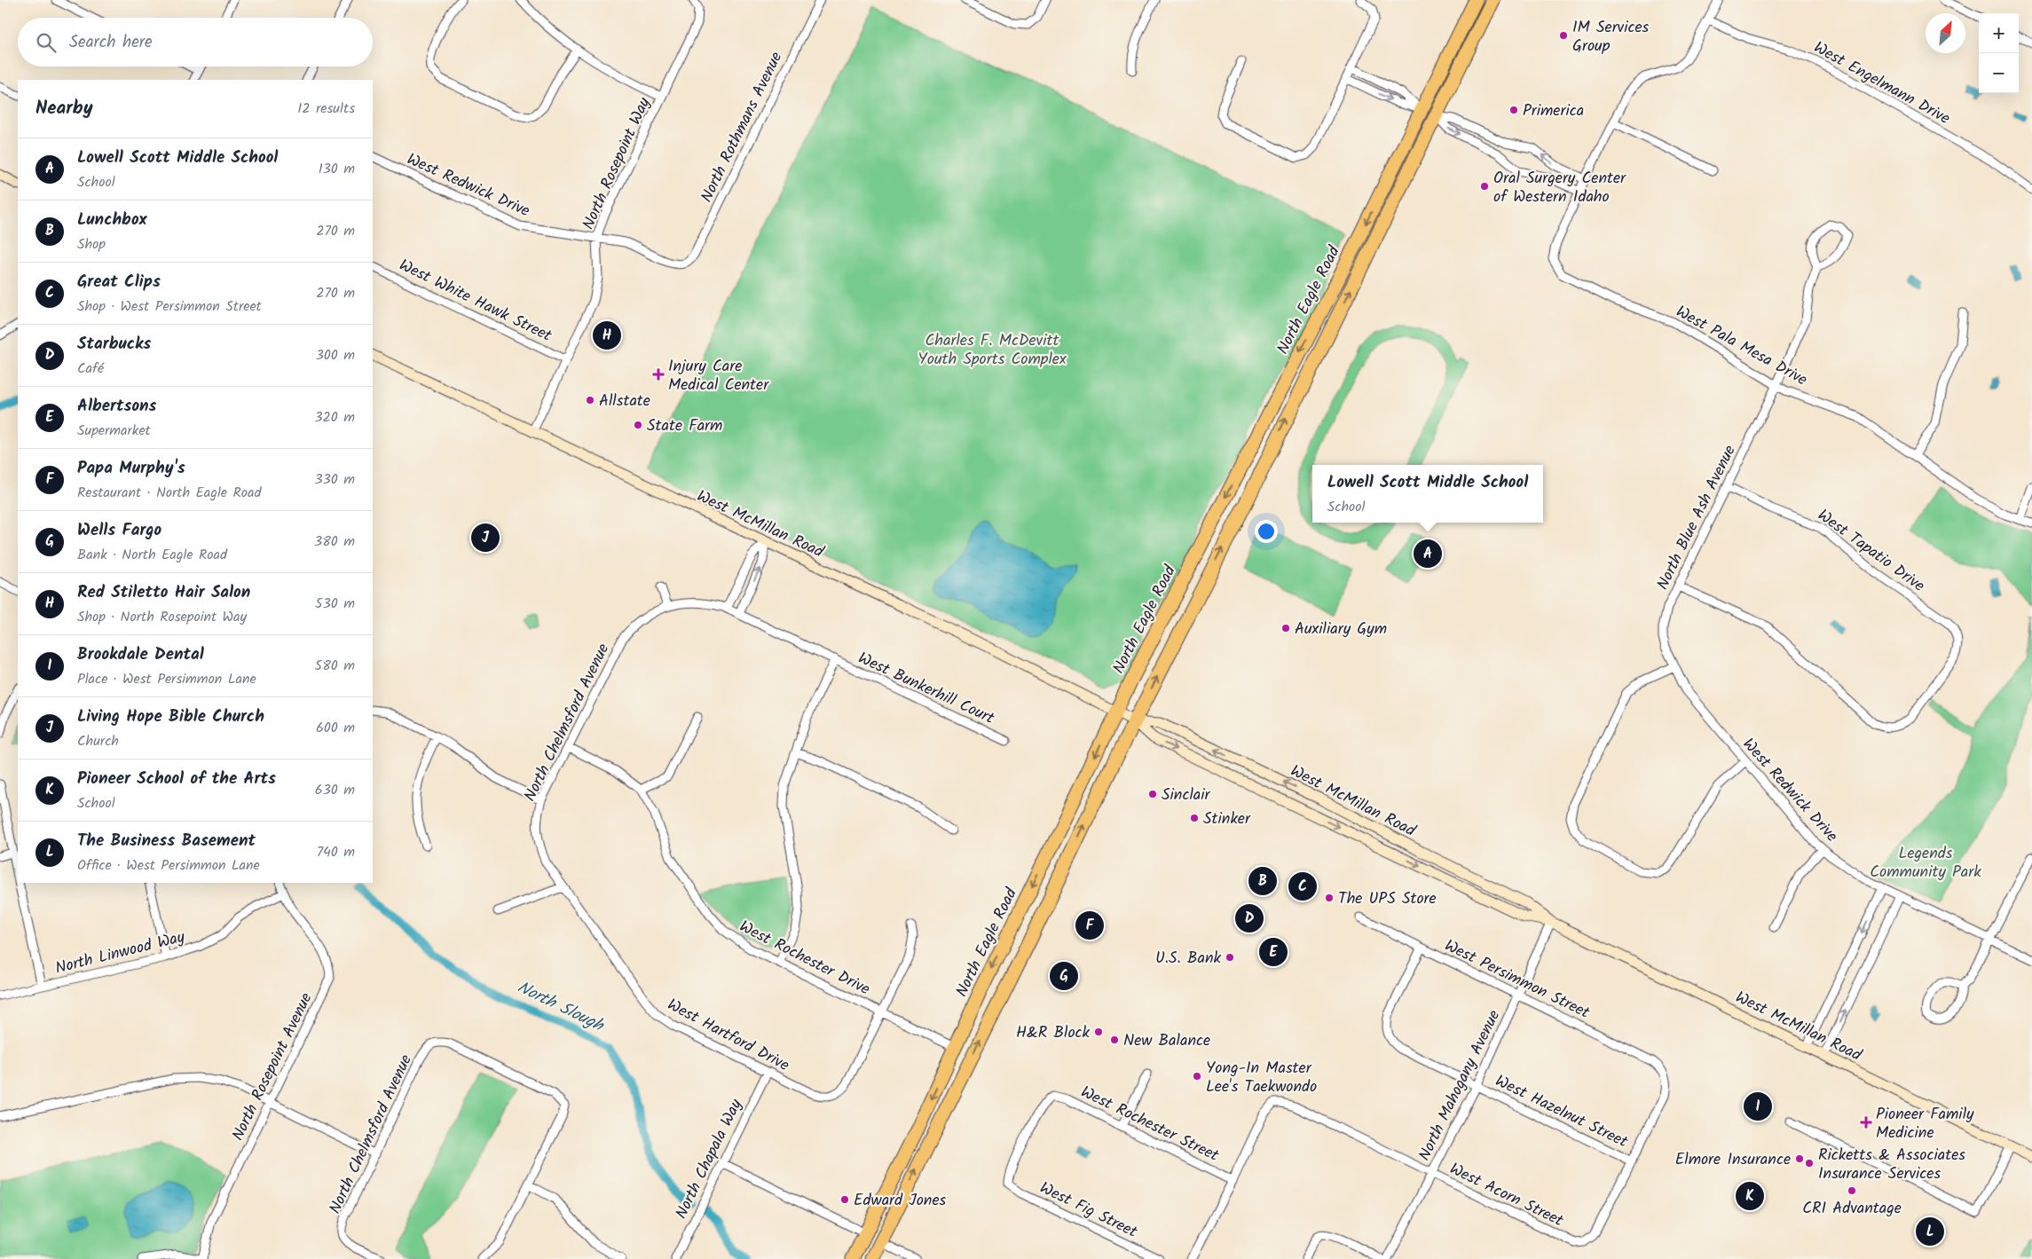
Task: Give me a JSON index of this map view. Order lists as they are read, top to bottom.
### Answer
{
  "streets": {
    "highway": ["North Eagle Road"],
    "main road": ["West McMillan Road"],
    "street": [
      "West Engelmann Drive",
      "North Rothmans Avenue",
      "North Rosepoint Way",
      "West Redwick Drive",
      "West White Hawk Street",
      "West Pala Mesa Drive",
      "North Blue Ash Avenue",
      "West Tapatio Drive",
      "West Bunkerhill Court",
      "North Chelmsford Avenue",
      "North Linwood Way",
      "West Rochester Drive",
      "West Persimmon Street",
      "West Hartford Drive",
      "North Rosepoint Avenue",
      "North Mahogany Avenue",
      "West Hazelnut Street",
      "West Rochester Street",
      "North Chapala Way",
      "West Acorn Street",
      "West Fig Street"
    ]
  },
  "crossings": [
    ["North Rothmans Avenue", "West Redwick Drive"],
    ["North Rosepoint Way", "West Redwick Drive"],
    ["North Rosepoint Way", "West White Hawk Street"],
    ["North Rosepoint Way", "West McMillan Road"],
    ["West Redwick Drive", "North Blue Ash Avenue"],
    ["North Eagle Road", "West McMillan Road"],
    ["North Eagle Road", "West Rochester Drive"],
    ["West Pala Mesa Drive", "North Blue Ash Avenue"],
    ["North Blue Ash Avenue", "West Tapatio Drive"],
    ["West McMillan Road", "North Mahogany Avenue"],
    ["West Bunkerhill Court", "North Chelmsford Avenue"],
    ["North Chelmsford Avenue", "West Rochester Drive"],
    ["North Chelmsford Avenue", "West Hartford Drive"],
    ["North Linwood Way", "North Rosepoint Avenue"],
    ["West Rochester Drive", "West Hartford Drive"],
    ["West Persimmon Street", "North Mahogany Avenue"],
    ["West Persimmon Street", "West Hazelnut Street"],
    ["West Persimmon Street", "West Acorn Street"],
    ["West Hartford Drive", "North Chapala Way"],
    ["North Mahogany Avenue", "West Hazelnut Street"],
    ["North Mahogany Avenue", "West Acorn Street"],
    ["West Hazelnut Street", "West Acorn Street"],
    ["West Rochester Street", "West Acorn Street"],
    ["West Rochester Street", "West Fig Street"]
  ],
  "water": ["North Slough"],
  "parks": ["Charles F. McDevitt Youth Sports Complex", "Legends Community Park"],
  "places": {
    "other": [
      "IM Services Group",
      "Primerica",
      "Oral Surgery Center of Western Idaho",
      "Allstate",
      "State Farm",
      "Auxiliary Gym",
      "Sinclair",
      "Stinker",
      "The UPS Store",
      "U.S. Bank",
      "H&R Block",
      "New Balance",
      "Yong-In Master Lee's Taekwondo",
      "Elmore Insurance",
      "Ricketts & Associates Insurance Services",
      "CRI Advantage",
      "Edward Jones"
    ],
    "health": ["Injury Care Medical Center", "Pioneer Family Medicine"]
  },
  "north": "top right",
  "page": {
    "map_buttons": ["+", "−"],
    "search": "Search here",
    "heading": ["Nearby", "12 results"],
    "list": [
      {
        "mark": "A",
        "name": "Lowell Scott Middle School",
        "note": "School",
        "value": "130 m"
      },
      {
        "mark": "B",
        "name": "Lunchbox",
        "note": "Shop",
        "value": "270 m"
      },
      {
        "mark": "C",
        "name": "Great Clips",
        "note": "Shop · West Persimmon Street",
        "value": "270 m"
      },
      {
        "mark": "D",
        "name": "Starbucks",
        "note": "Café",
        "value": "300 m"
      },
      {
        "mark": "E",
        "name": "Albertsons",
        "note": "Supermarket",
        "value": "320 m"
      },
      {
        "mark": "F",
        "name": "Papa Murphy's",
        "note": "Restaurant · North Eagle Road",
        "value": "330 m"
      },
      {
        "mark": "G",
        "name": "Wells Fargo",
        "note": "Bank · North Eagle Road",
        "value": "380 m"
      },
      {
        "mark": "H",
        "name": "Red Stiletto Hair Salon",
        "note": "Shop · North Rosepoint Way",
        "value": "530 m"
      },
      {
        "mark": "I",
        "name": "Brookdale Dental",
        "note": "Place · West Persimmon Lane",
        "value": "580 m"
      },
      {
        "mark": "J",
        "name": "Living Hope Bible Church",
        "note": "Church",
        "value": "600 m"
      },
      {
        "mark": "K",
        "name": "Pioneer School of the Arts",
        "note": "School",
        "value": "630 m"
      },
      {
        "mark": "L",
        "name": "The Business Basement",
        "note": "Office · West Persimmon Lane",
        "value": "740 m"
      }
    ],
    "pins": [
      "H",
      "J",
      "A",
      "B",
      "C",
      "D",
      "F",
      "E",
      "G",
      "I",
      "K",
      "L"
    ],
    "popup": ["Lowell Scott Middle School", "School"]
  }
}
